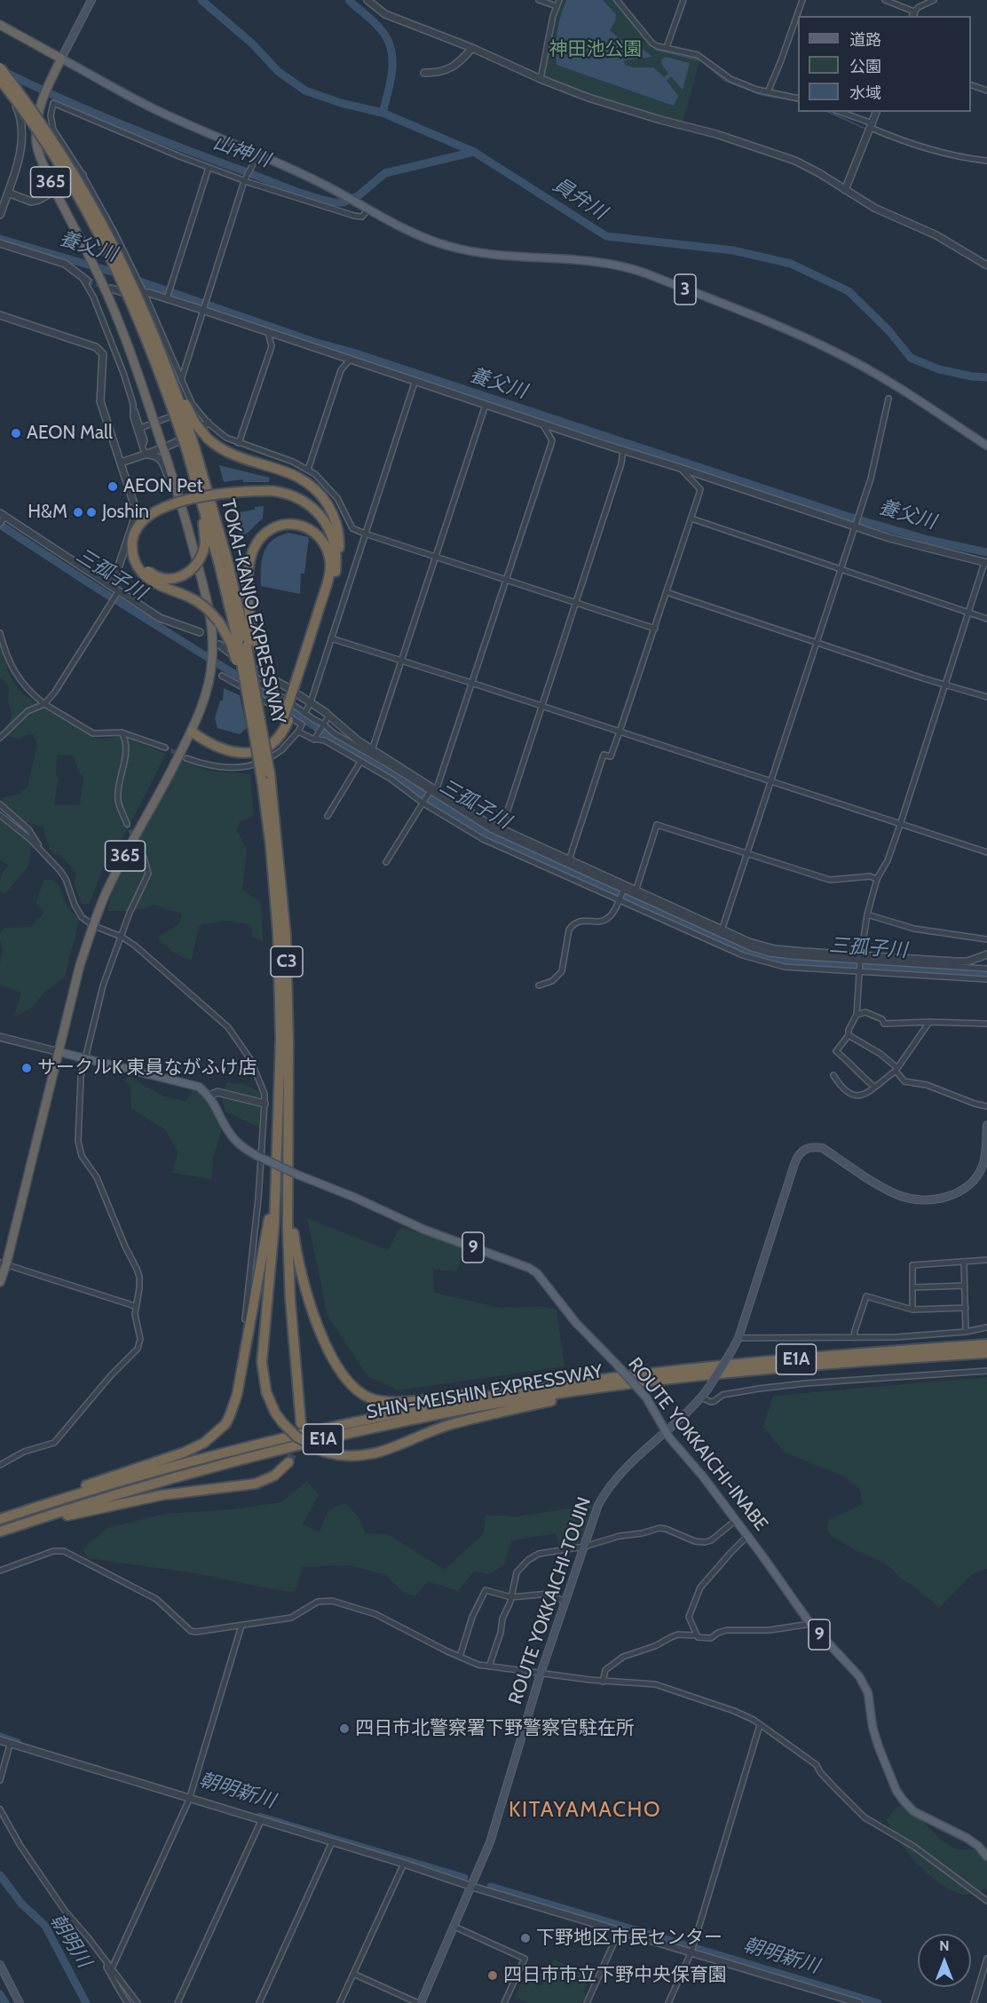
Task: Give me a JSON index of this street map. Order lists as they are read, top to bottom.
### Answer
{
  "streets": {
    "highway": [
      "365",
      "TOKAI-KANJO EXPRESSWAY",
      "C3",
      "E1A",
      "SHIN-MEISHIN EXPRESSWAY"
    ],
    "main road": [
      "3",
      "9",
      "ROUTE YOKKAICHI-INABE",
      "ROUTE YOKKAICHI-TOUIN"
    ]
  },
  "crossings": [
    ["365", "3"],
    ["ROUTE YOKKAICHI-INABE", "ROUTE YOKKAICHI-TOUIN"]
  ],
  "districts": ["KITAYAMACHO"],
  "water": [
    "山神川",
    "員弁川",
    "養父川",
    "三孤子川",
    "朝明新川",
    "朝明川"
  ],
  "parks": ["神田池公園"],
  "places": [
    "AEON Mall",
    "AEON Pet",
    "H&M",
    "Joshin",
    "サークルK 東員ながふけ店",
    "四日市北警察署下野警察官駐在所",
    "下野地区市民センター",
    "四日市市立下野中央保育園"
  ],
  "legend": ["道路", "公園", "水域"],
  "north": "top"
}
